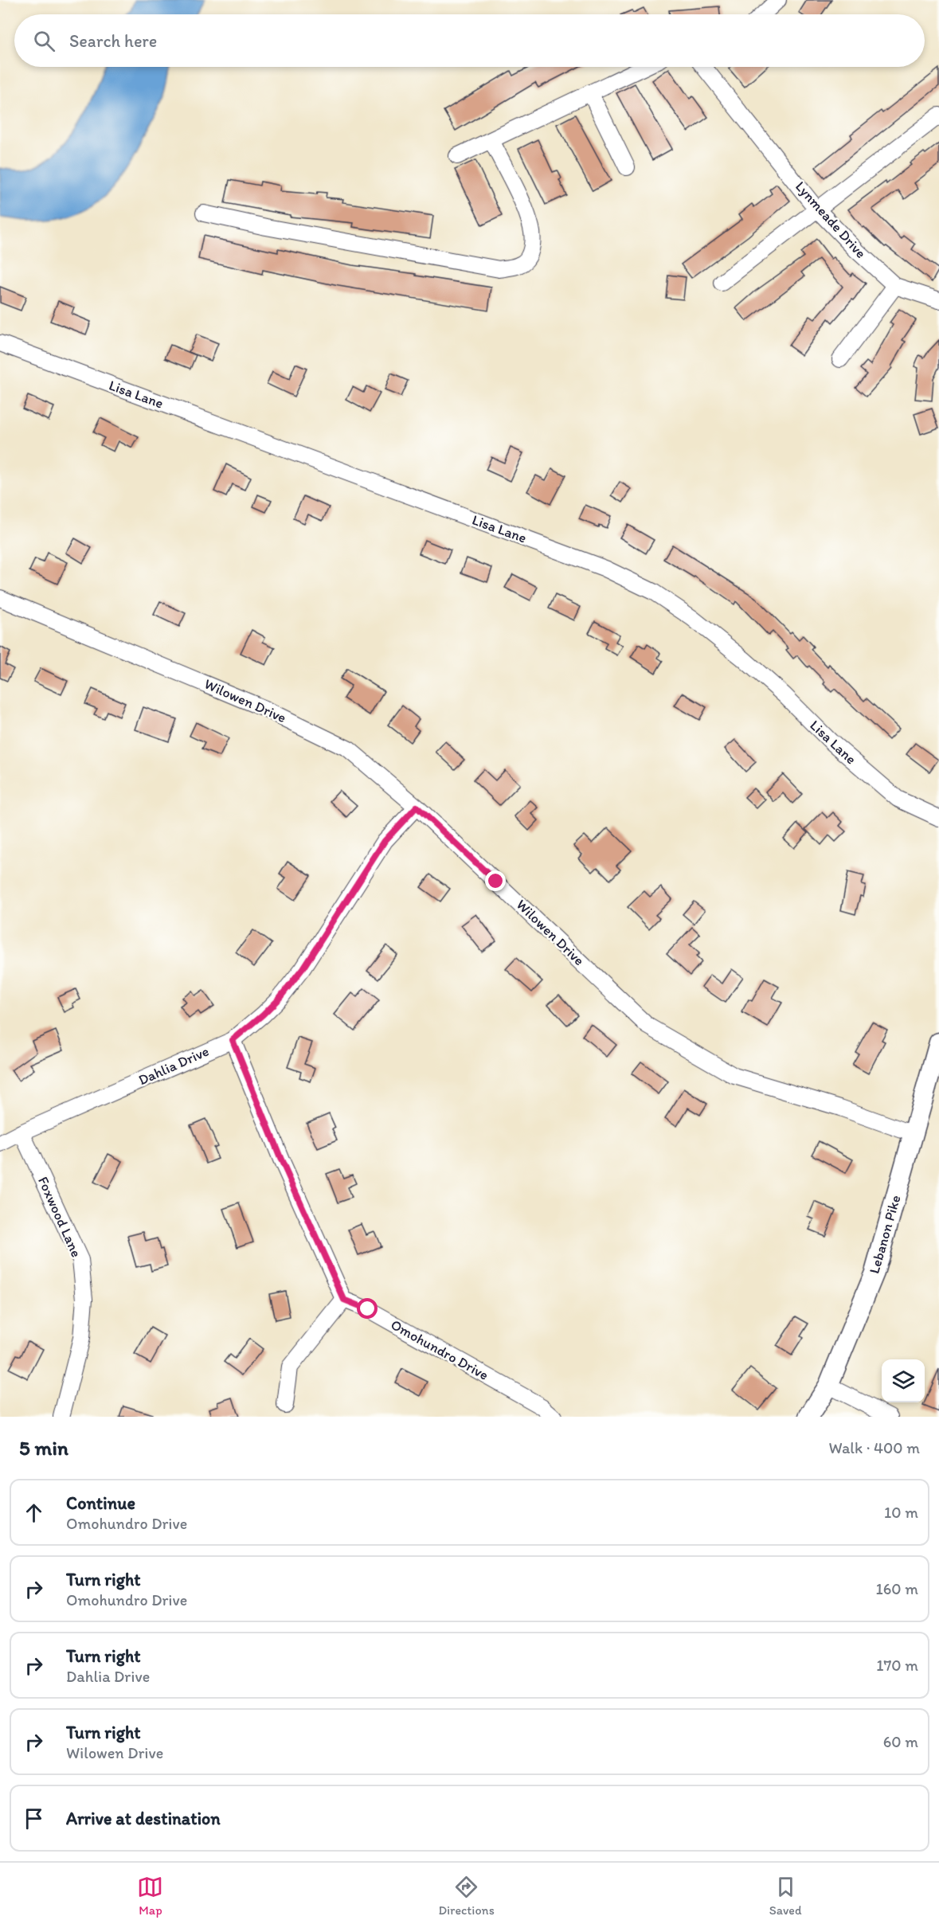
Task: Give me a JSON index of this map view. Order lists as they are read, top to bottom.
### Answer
{
  "streets": {
    "main road": ["Lebanon Pike"],
    "street": [
      "Lynmeade Drive",
      "Lisa Lane",
      "Wilowen Drive",
      "Dahlia Drive",
      "Foxwood Lane",
      "Omohundro Drive"
    ]
  },
  "crossings": [
    ["Wilowen Drive", "Dahlia Drive"],
    ["Wilowen Drive", "Lebanon Pike"],
    ["Dahlia Drive", "Foxwood Lane"]
  ],
  "page": {
    "search": "Search here",
    "heading": ["5 min", "Walk · 400 m"],
    "list": [
      ["Continue", "Omohundro Drive", "10 m"],
      ["Turn right", "Omohundro Drive", "160 m"],
      ["Turn right", "Dahlia Drive", "170 m"],
      ["Turn right", "Wilowen Drive", "60 m"],
      "Arrive at destination"
    ],
    "nav": ["Map", "Directions", "Saved"]
  }
}
